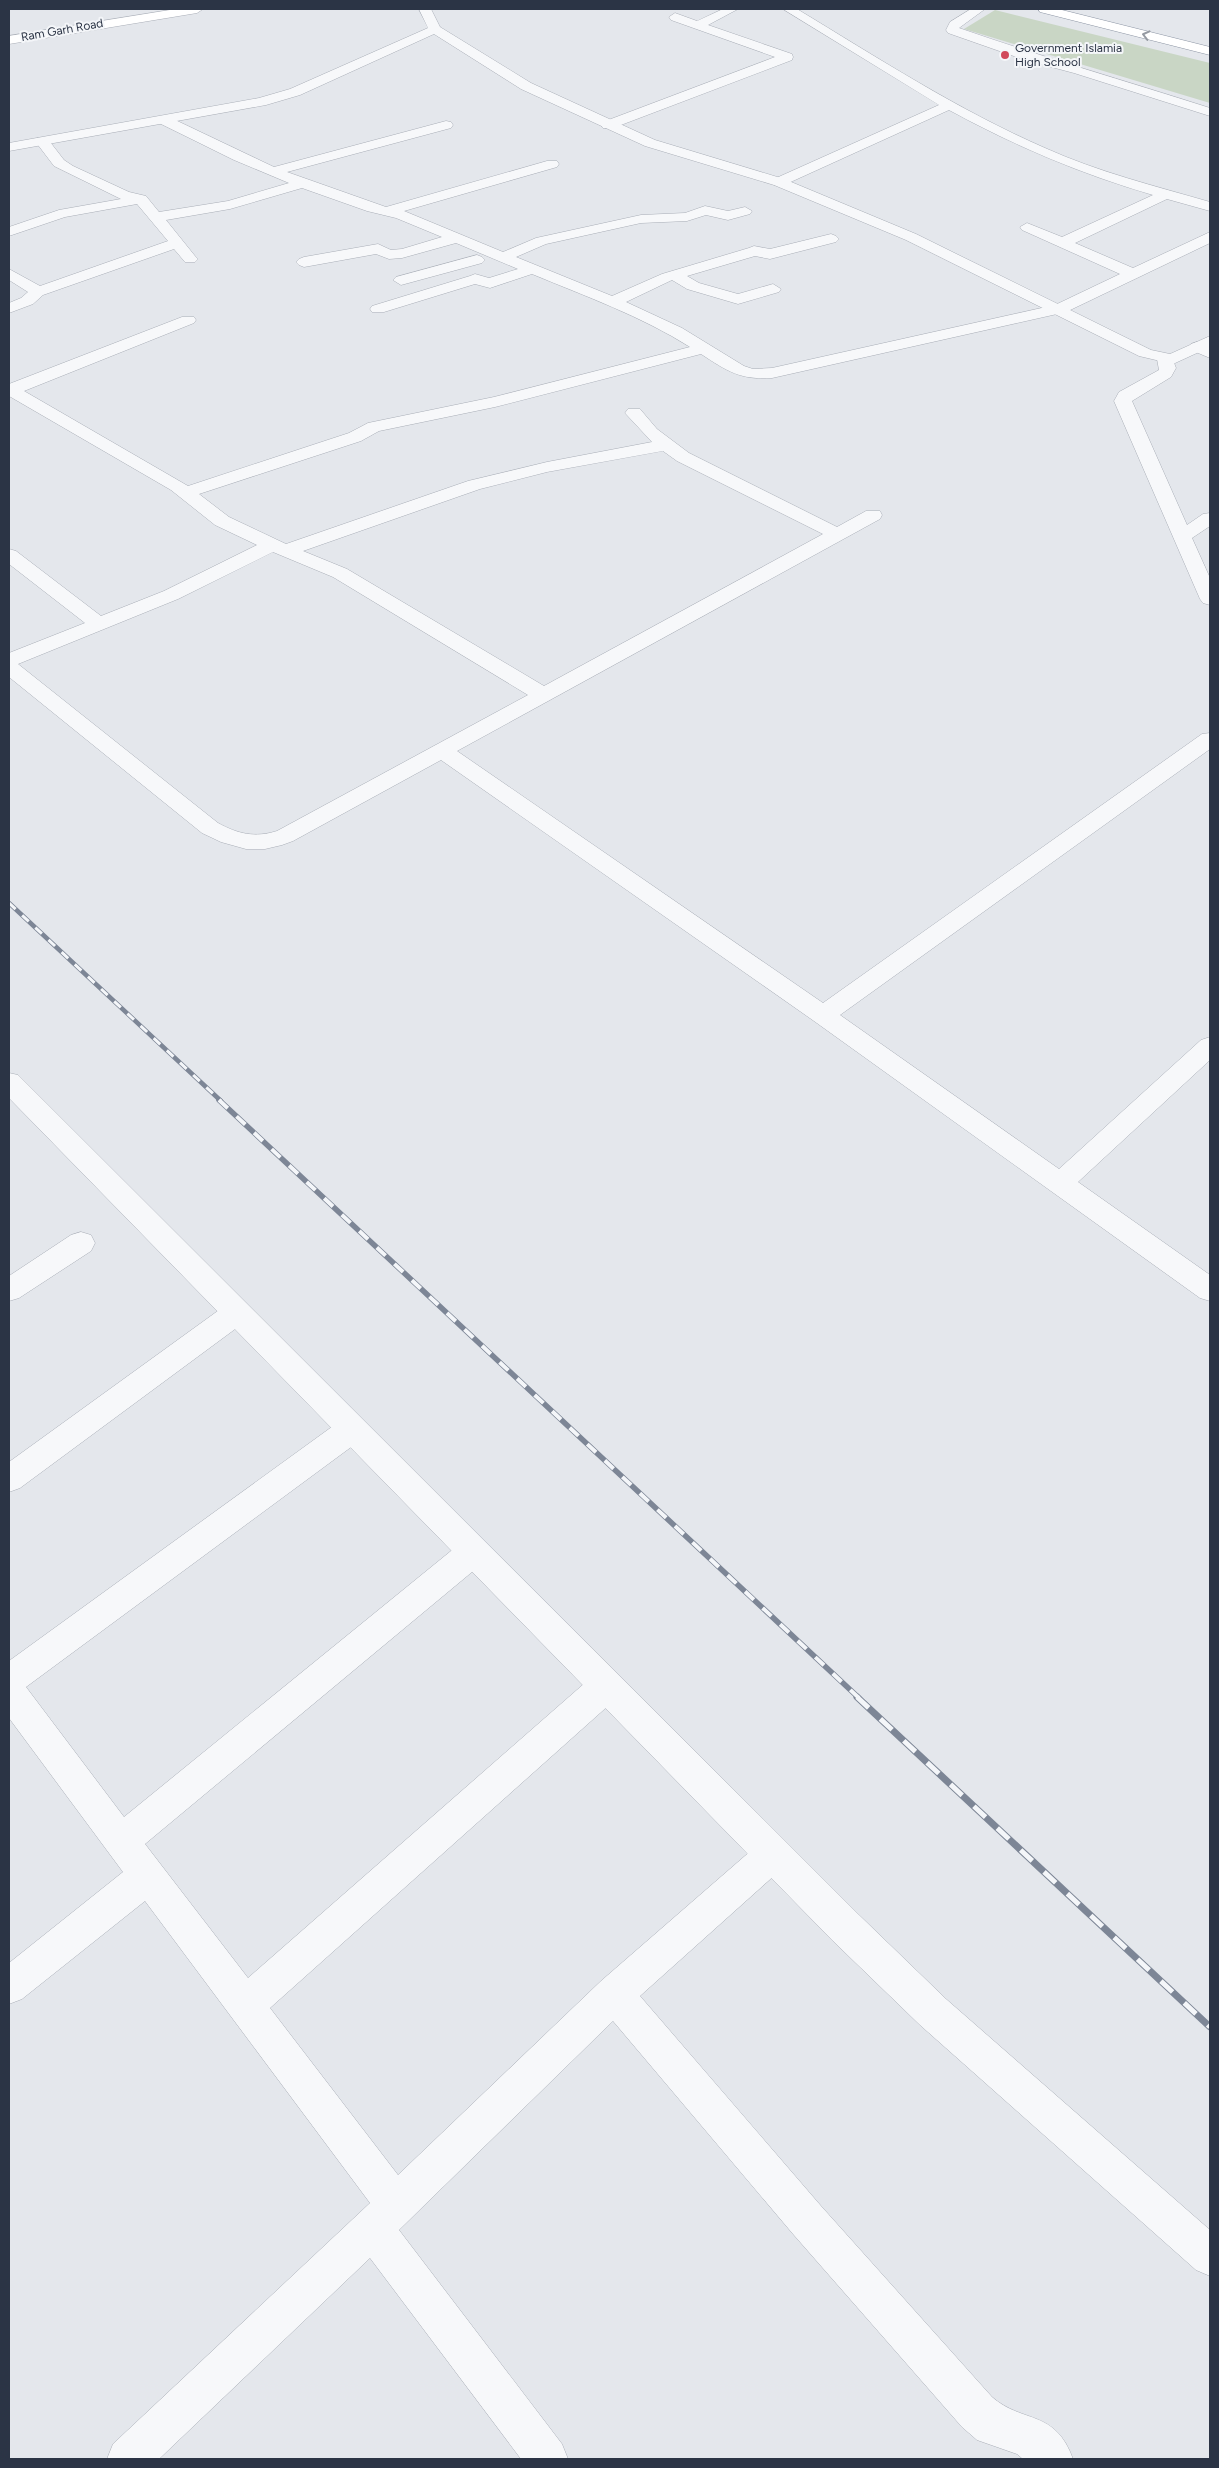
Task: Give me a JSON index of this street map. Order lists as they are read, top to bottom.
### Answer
{
  "streets": {
    "main road": ["Ram Garh Road"]
  },
  "places": ["Government Islamia High School"]
}
